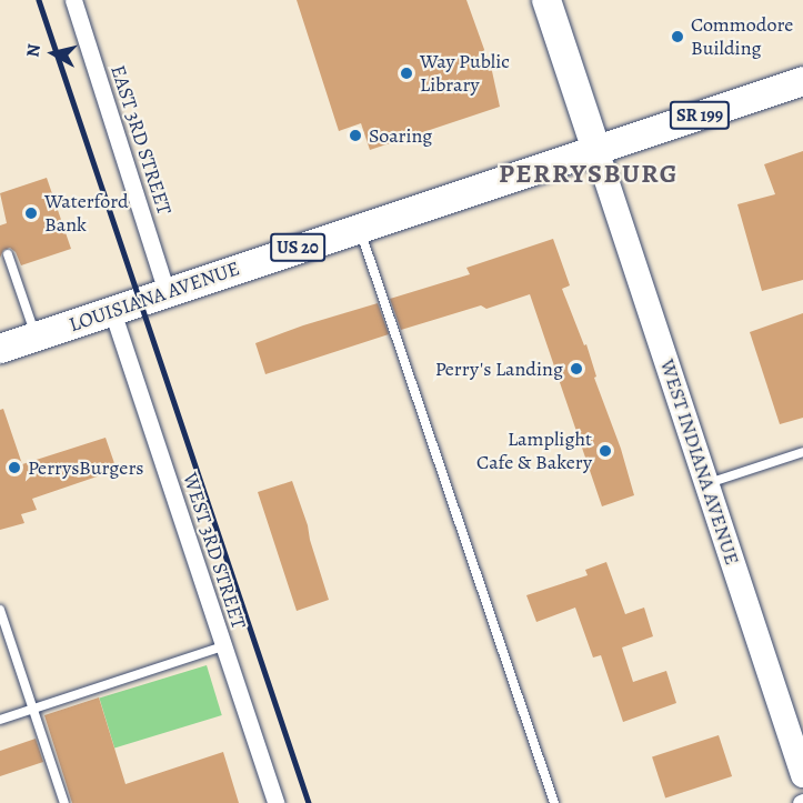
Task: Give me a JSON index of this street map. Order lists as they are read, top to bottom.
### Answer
{
  "streets": {
    "main road": [
      "SR 199",
      "US 20",
      "LOUISIANA AVENUE",
      "WEST INDIANA AVENUE"
    ],
    "street": ["EAST 3RD STREET", "WEST 3RD STREET"]
  },
  "crossings": [
    ["EAST 3RD STREET", "LOUISIANA AVENUE"],
    ["LOUISIANA AVENUE", "WEST INDIANA AVENUE"],
    ["LOUISIANA AVENUE", "WEST 3RD STREET"]
  ],
  "districts": ["PERRYSBURG"],
  "places": [
    "Commodore Building",
    "Way Public Library",
    "Soaring",
    "Waterford Bank",
    "Perry's Landing",
    "Lamplight Cafe & Bakery",
    "PerrysBurgers"
  ],
  "north": "left"
}
